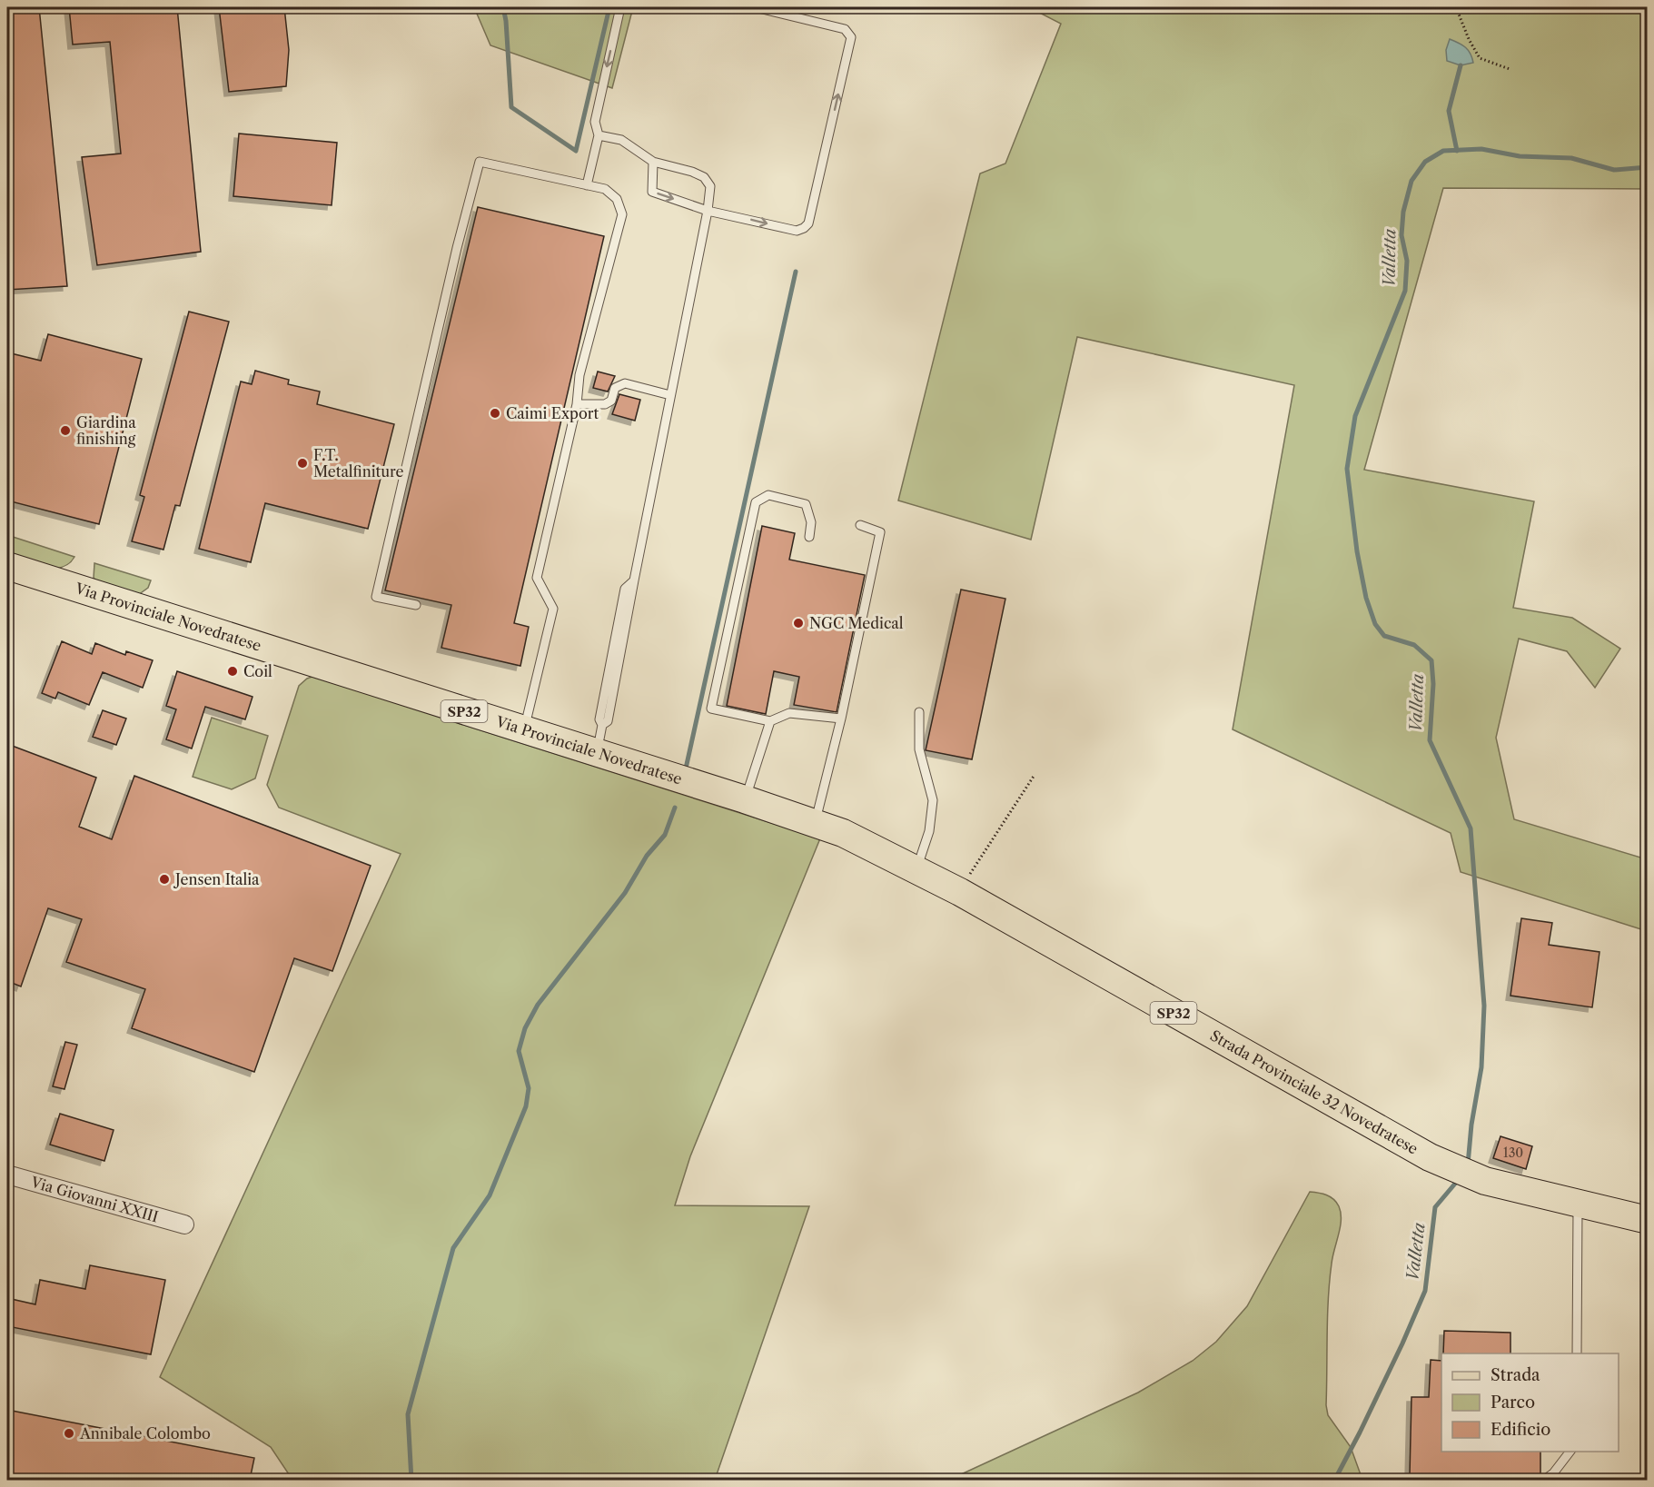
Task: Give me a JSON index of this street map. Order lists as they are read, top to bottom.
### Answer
{
  "streets": {
    "main road": ["Via Provinciale Novedratese", "SP32", "Strada Provinciale 32 Novedratese"],
    "street": ["Via Giovanni XXIII"]
  },
  "crossings": [
    ["Via Provinciale Novedratese", "Strada Provinciale 32 Novedratese"]
  ],
  "water": ["Valletta"],
  "places": [
    "Caimi Export",
    "Giardina finishing",
    "F.T. Metalfiniture",
    "NGC Medical",
    "Coil",
    "Jensen Italia",
    "Annibale Colombo"
  ],
  "house_numbers": ["130"],
  "legend": ["Strada", "Parco", "Edificio"]
}
